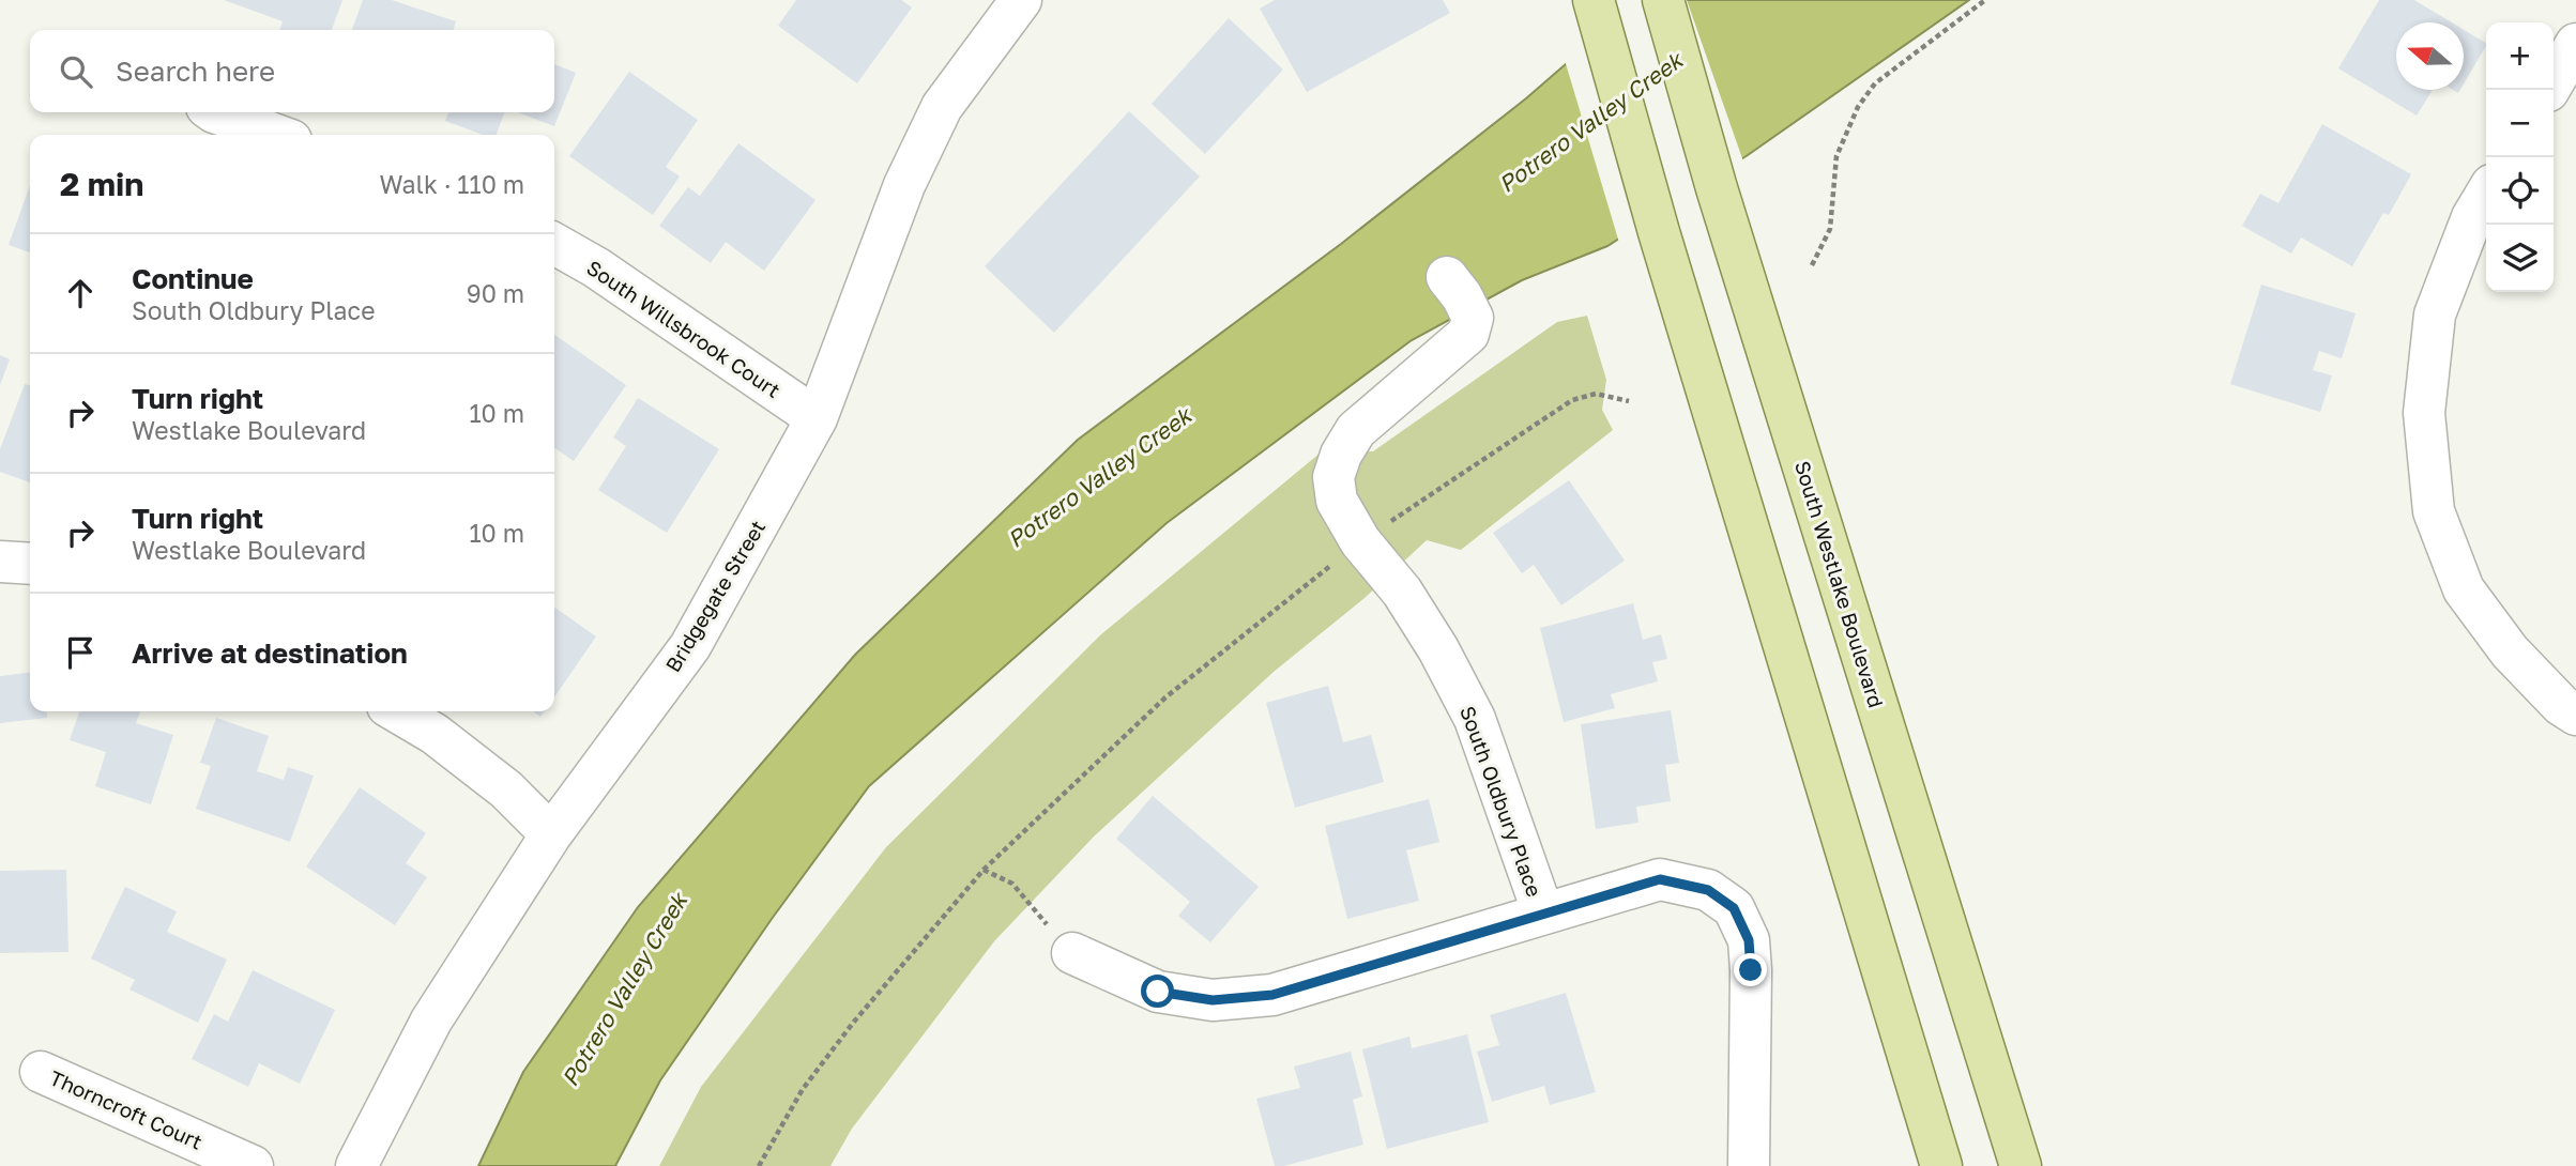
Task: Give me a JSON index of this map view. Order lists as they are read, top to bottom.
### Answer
{
  "streets": {
    "main road": ["South Westlake Boulevard"],
    "street": [
      "South Willsbrook Court",
      "Bridgegate Street",
      "South Oldbury Place",
      "Thorncroft Court"
    ]
  },
  "crossings": [
    ["South Willsbrook Court", "Bridgegate Street"]
  ],
  "water": ["Potrero Valley Creek"],
  "north": "left",
  "page": {
    "map_buttons": ["+", "−"],
    "search": "Search here",
    "heading": ["2 min", "Walk · 110 m"],
    "list": [
      ["Continue", "South Oldbury Place", "90 m"],
      ["Turn right", "Westlake Boulevard", "10 m"],
      ["Turn right", "Westlake Boulevard", "10 m"],
      "Arrive at destination"
    ]
  }
}
